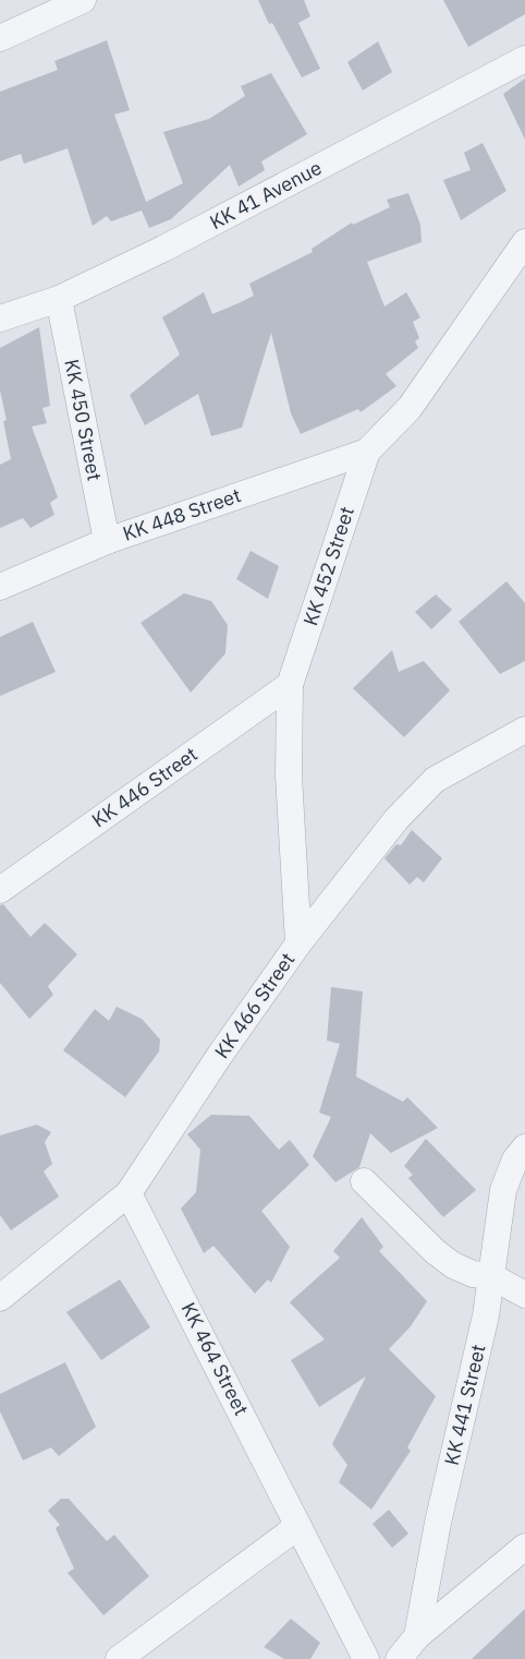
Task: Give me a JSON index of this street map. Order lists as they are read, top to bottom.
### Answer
{
  "streets": {
    "street": [
      "KK 41 Avenue",
      "KK 450 Street",
      "KK 448 Street",
      "KK 452 Street",
      "KK 446 Street",
      "KK 466 Street",
      "KK 464 Street",
      "KK 441 Street"
    ]
  },
  "crossings": [
    ["KK 41 Avenue", "KK 450 Street"],
    ["KK 450 Street", "KK 448 Street"],
    ["KK 448 Street", "KK 452 Street"],
    ["KK 452 Street", "KK 446 Street"],
    ["KK 452 Street", "KK 466 Street"],
    ["KK 466 Street", "KK 464 Street"]
  ]
}
